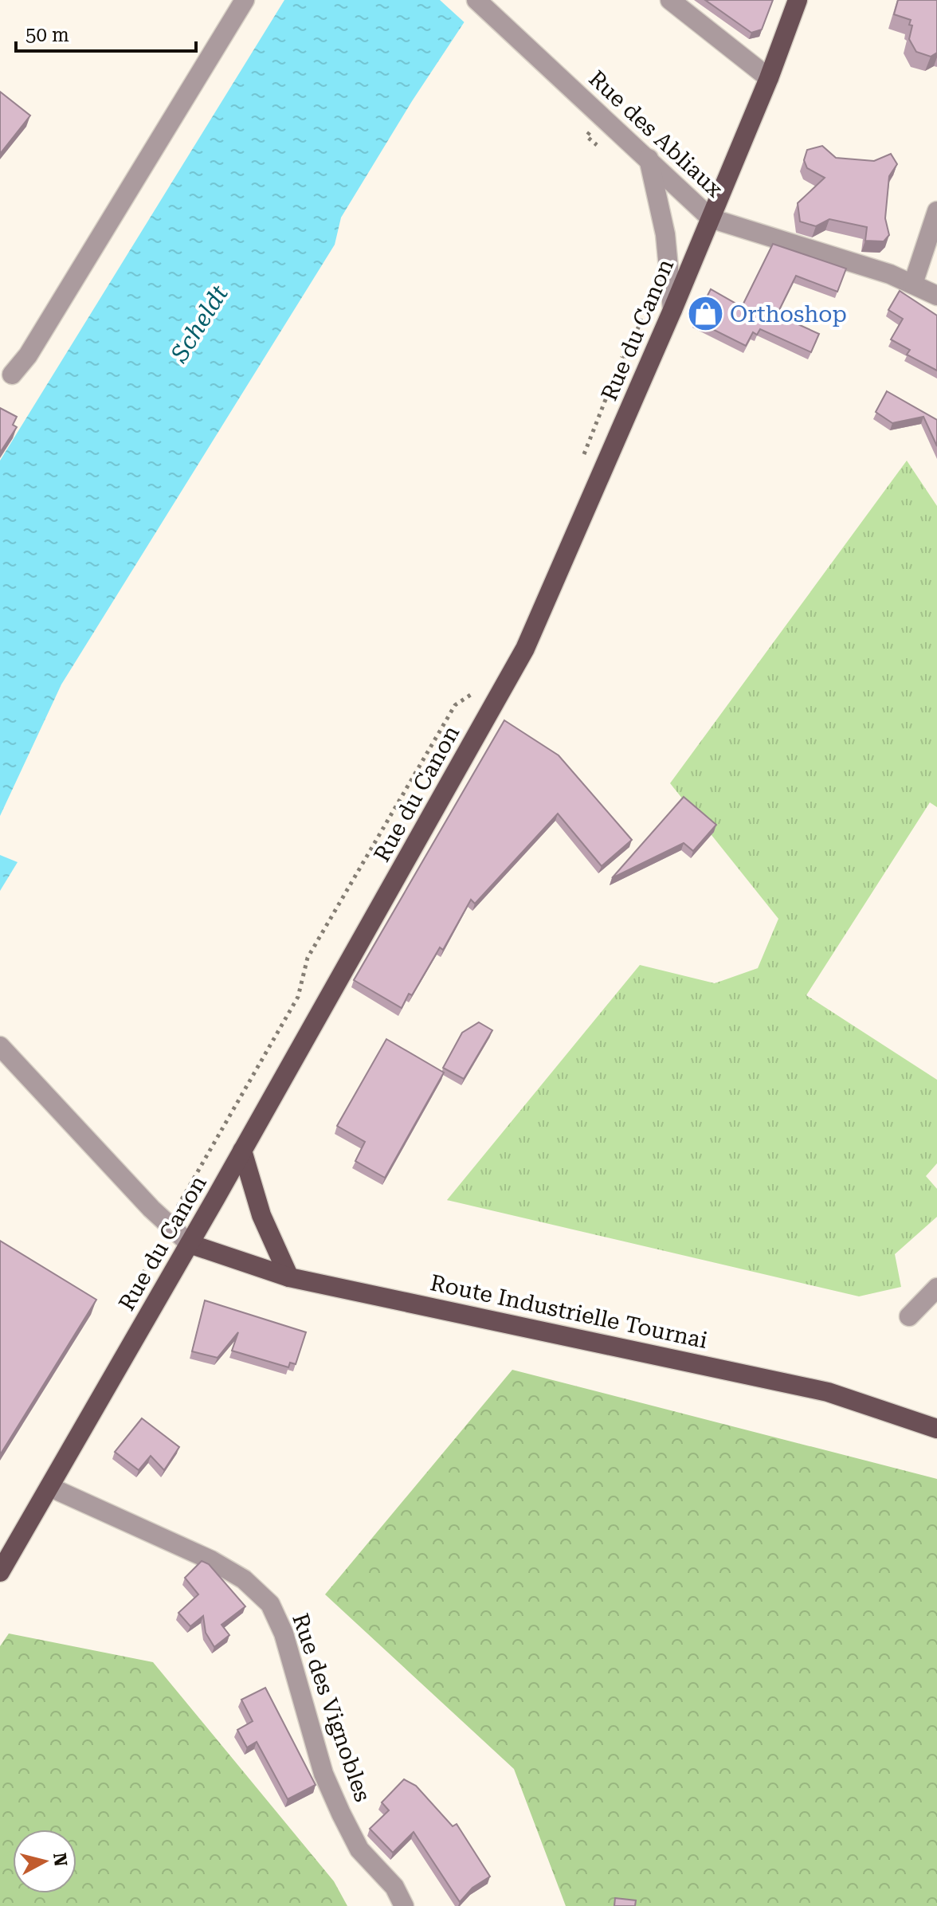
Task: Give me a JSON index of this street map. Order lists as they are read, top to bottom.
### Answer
{
  "streets": {
    "main road": ["Rue du Canon", "Route Industrielle Tournai"],
    "street": ["Rue des Abliaux", "Rue des Vignobles"]
  },
  "crossings": [
    ["Rue des Abliaux", "Rue du Canon"],
    ["Rue du Canon", "Route Industrielle Tournai"],
    ["Rue du Canon", "Rue des Vignobles"]
  ],
  "water": ["Scheldt"],
  "places": {
    "shop": ["Orthoshop"]
  },
  "scale_bar": "50 m",
  "north": "right"
}
